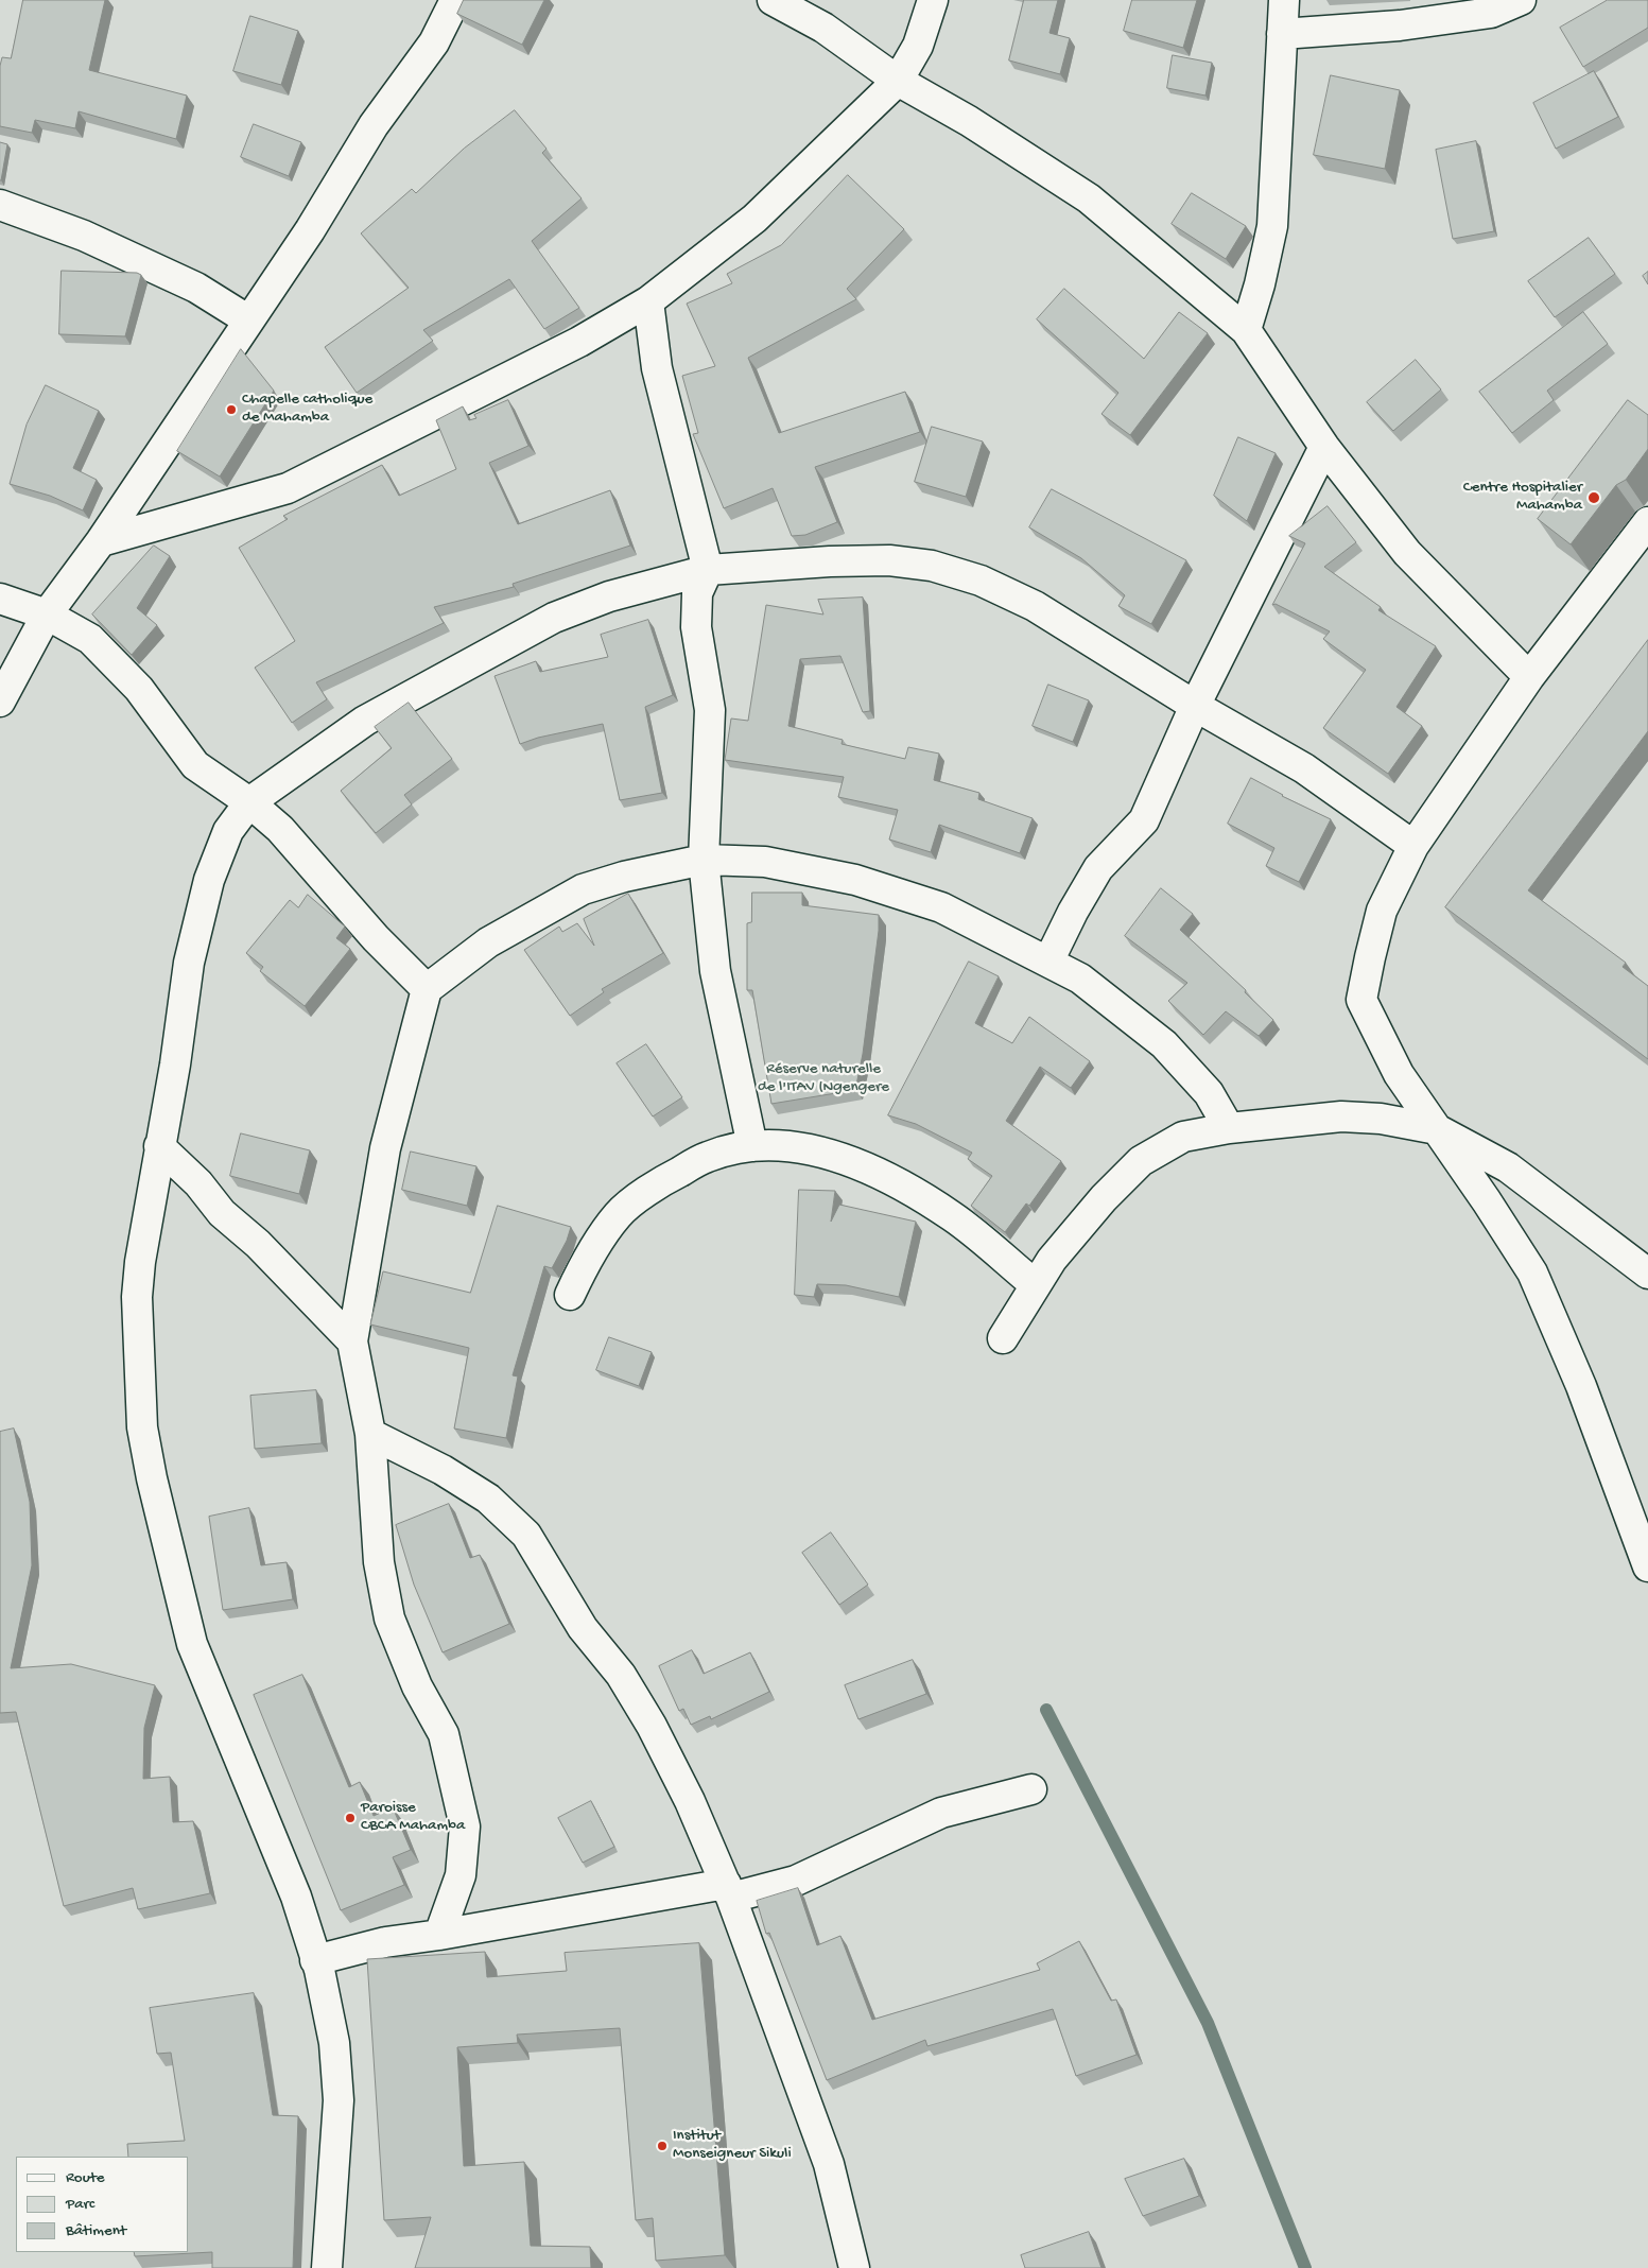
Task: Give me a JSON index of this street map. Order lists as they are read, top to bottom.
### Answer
{
  "parks": ["Réserve naturelle de l'ITAV (Ngengere"],
  "places": [
    "Chapelle catholique de Mahamba",
    "Centre Hospitalier Mahamba",
    "Paroisse CBCA Mahamba",
    "Institut Monseigneur Sikuli"
  ],
  "legend": ["Route", "Parc", "Bâtiment"]
}
